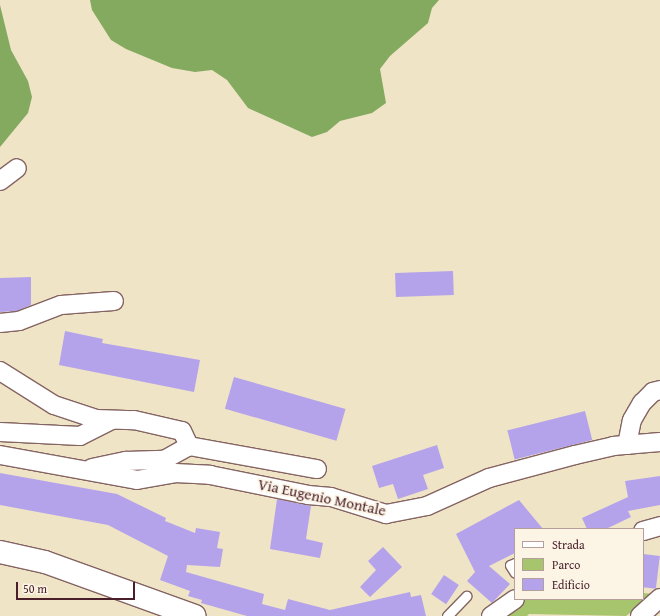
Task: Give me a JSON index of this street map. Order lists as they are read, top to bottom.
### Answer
{
  "streets": {
    "street": ["Via Eugenio Montale"]
  },
  "legend": ["Strada", "Parco", "Edificio"],
  "scale_bar": "50 m"
}
